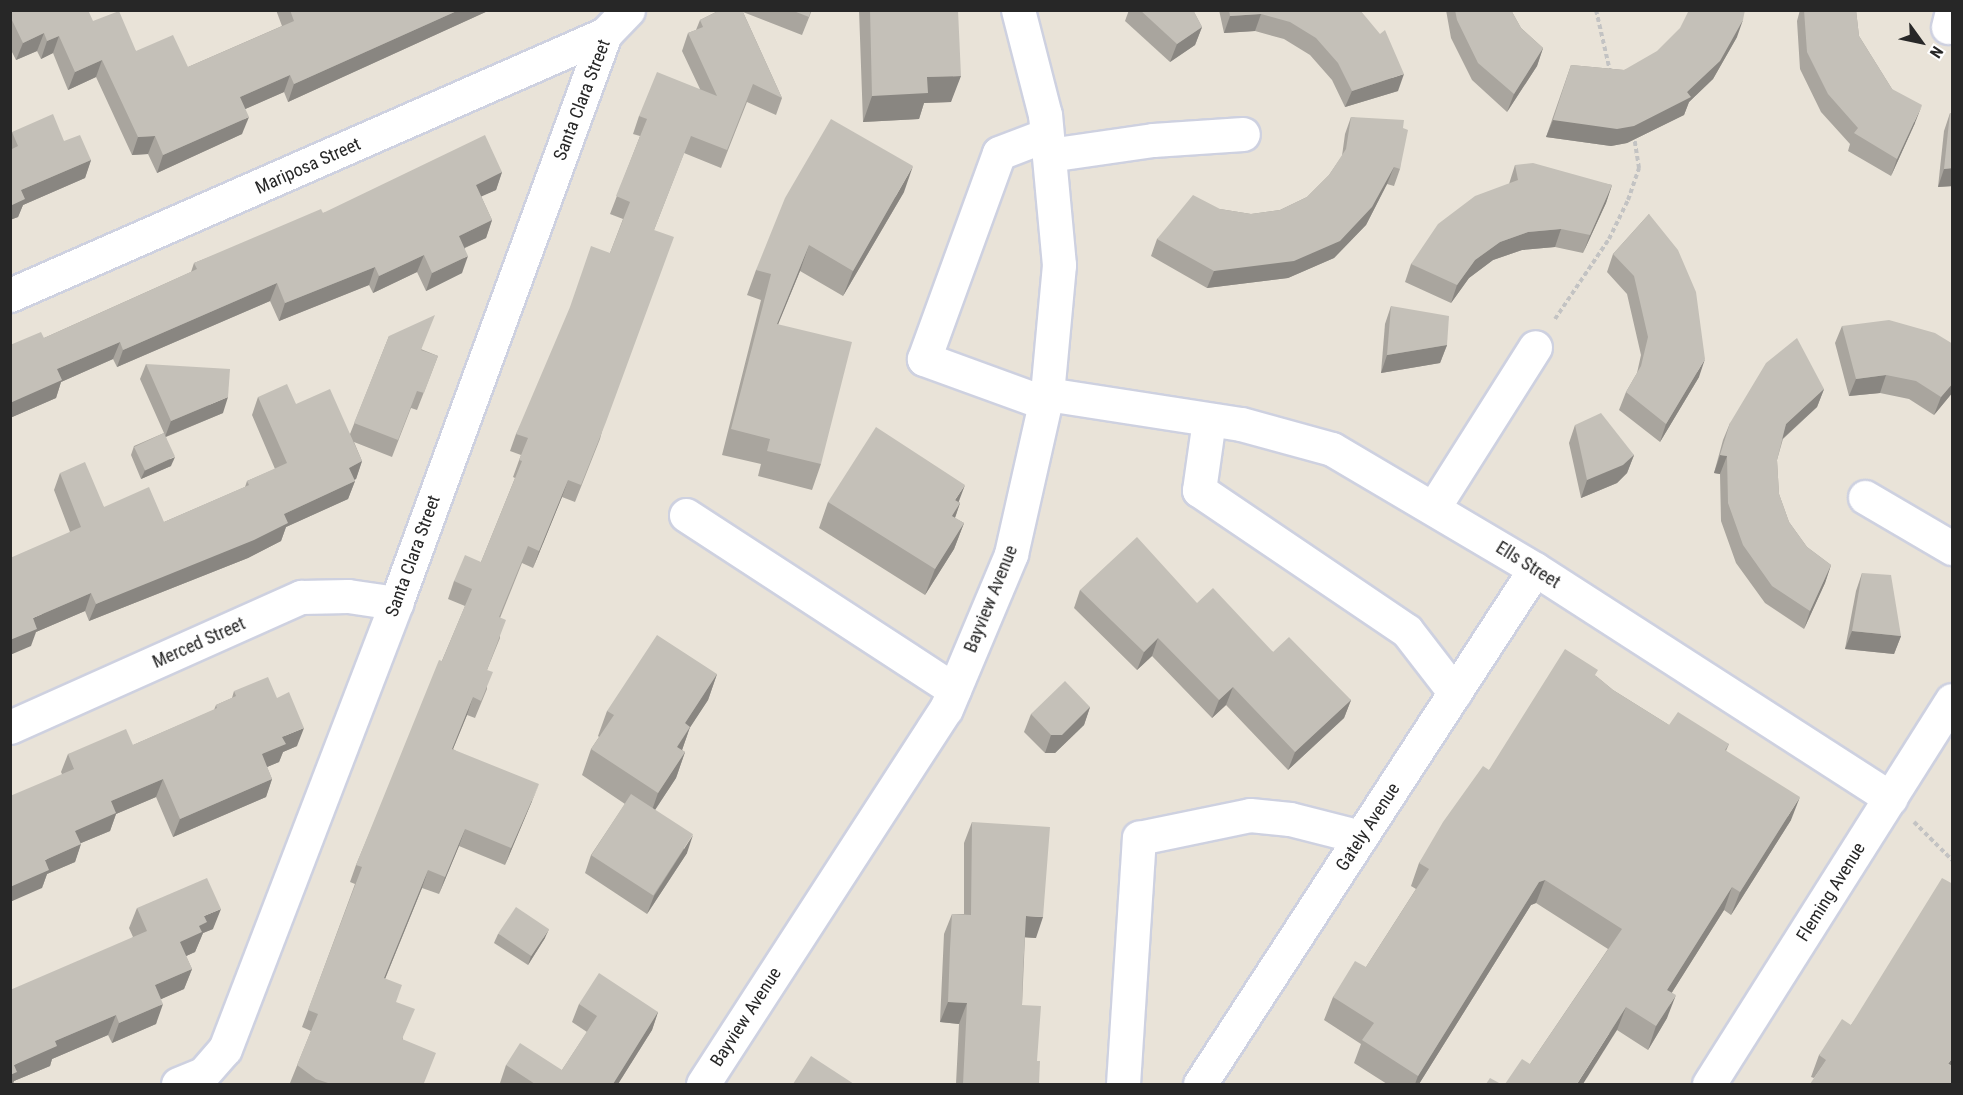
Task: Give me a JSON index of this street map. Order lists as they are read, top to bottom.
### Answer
{
  "streets": {
    "street": [
      "Santa Clara Street",
      "Mariposa Street",
      "Ells Street",
      "Bayview Avenue",
      "Merced Street",
      "Gately Avenue",
      "Fleming Avenue"
    ]
  },
  "crossings": [
    ["Santa Clara Street", "Mariposa Street"],
    ["Santa Clara Street", "Merced Street"],
    ["Ells Street", "Bayview Avenue"],
    ["Ells Street", "Gately Avenue"],
    ["Ells Street", "Fleming Avenue"]
  ],
  "north": "bottom right"
}
